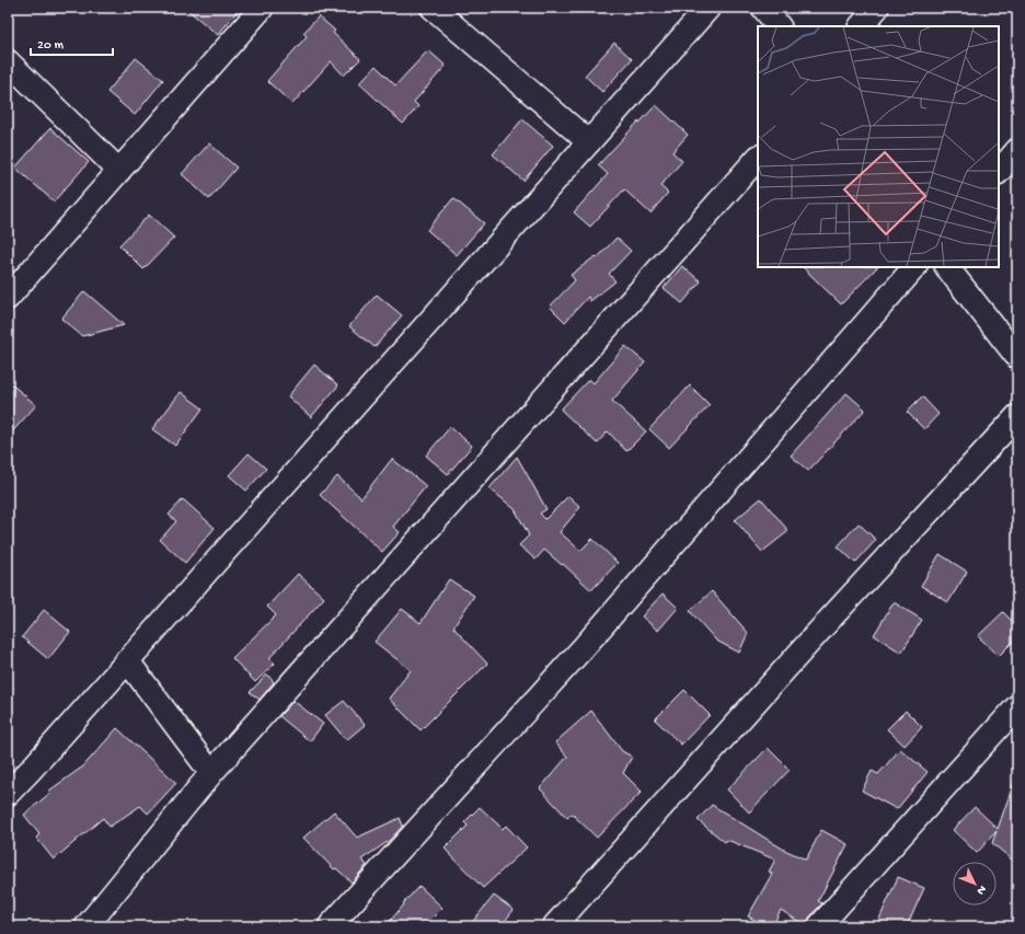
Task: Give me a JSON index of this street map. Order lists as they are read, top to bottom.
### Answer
{
  "scale_bar": "20 m",
  "north": "bottom right"
}
